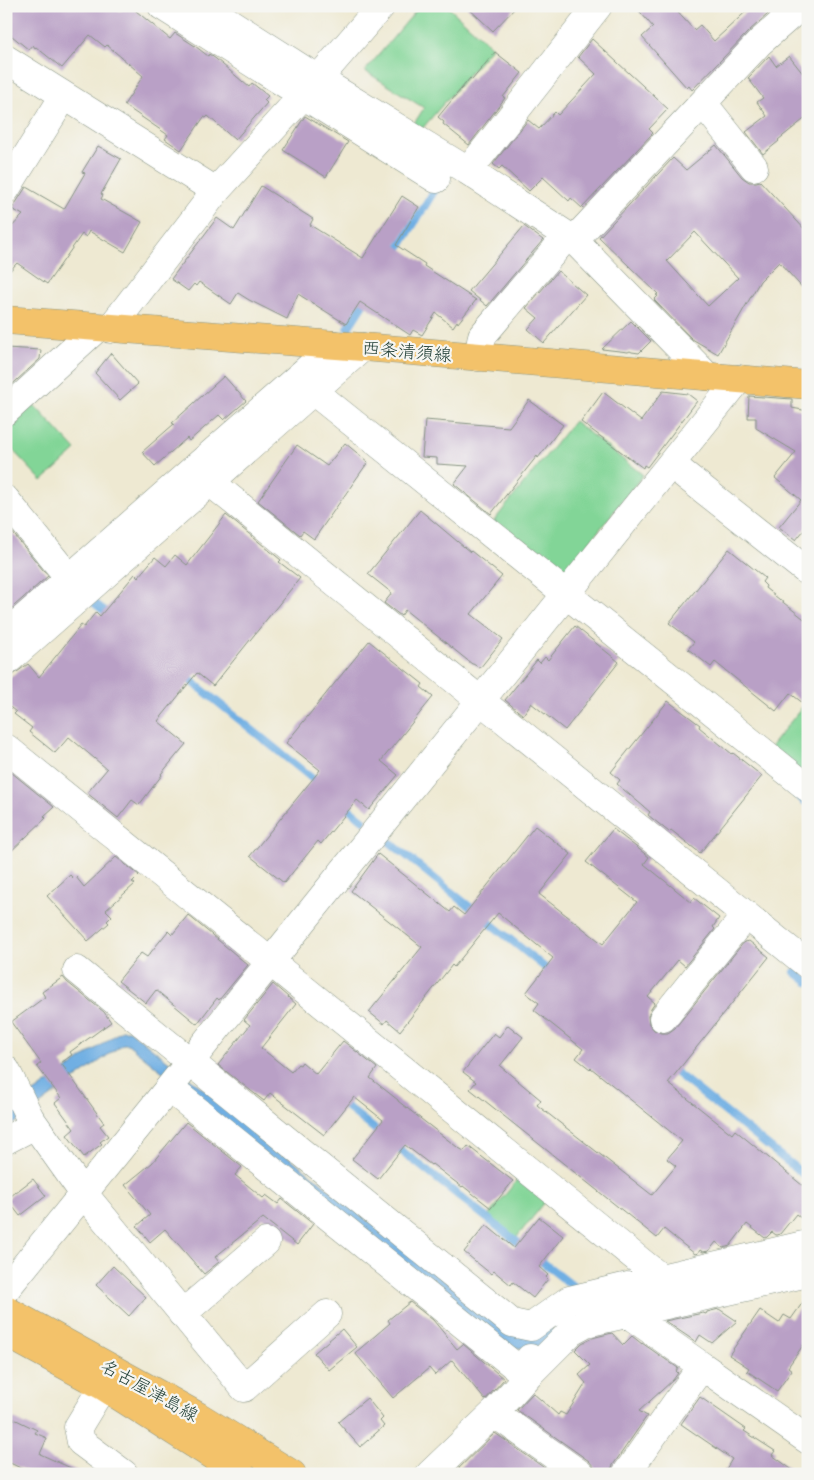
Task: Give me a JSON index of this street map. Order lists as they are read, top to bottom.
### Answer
{
  "streets": {
    "main road": ["西条清須線", "名古屋津島線"]
  }
}
